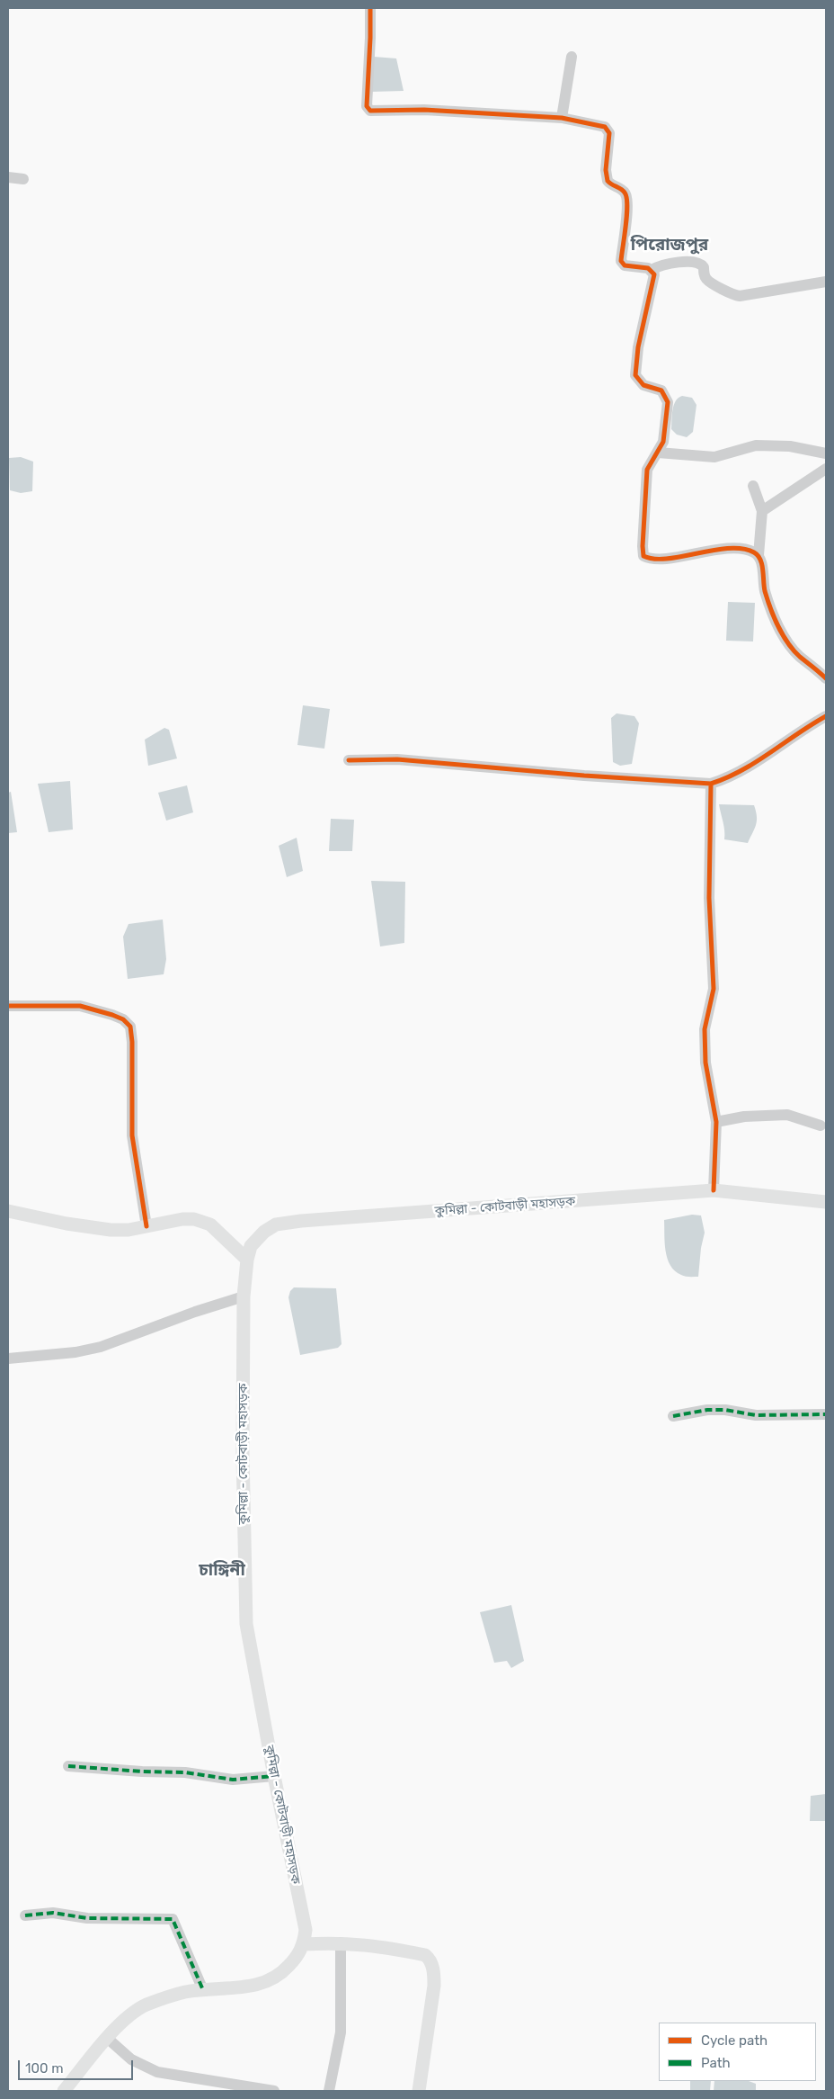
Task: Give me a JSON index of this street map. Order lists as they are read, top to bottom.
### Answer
{
  "streets": {
    "main road": ["কুমিল্লা - কোটবাড়ী মহাসড়ক"]
  },
  "districts": ["পিরোজপুর", "চাঙ্গিনী"],
  "legend": ["Cycle path", "Path"],
  "scale_bar": "100 m"
}
